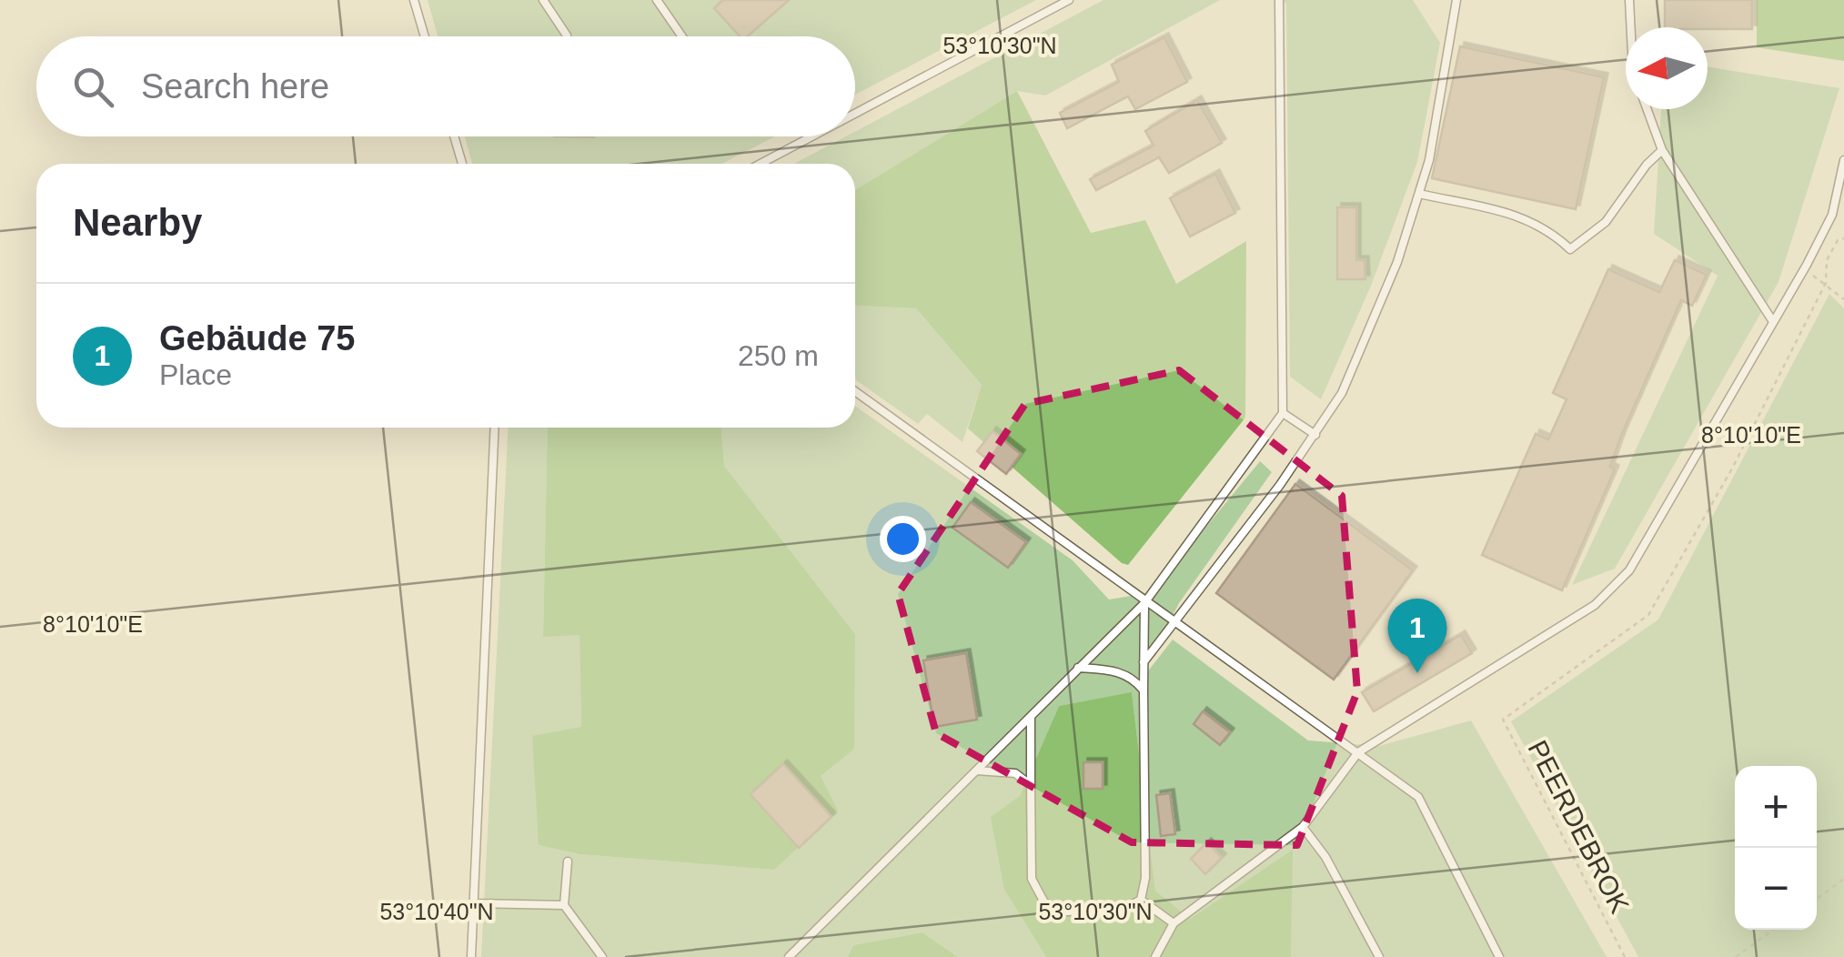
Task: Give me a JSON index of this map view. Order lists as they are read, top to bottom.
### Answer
{
  "streets": {
    "path": ["PEERDEBROK"]
  },
  "north": "left",
  "page": {
    "search": "Search here",
    "heading": "Nearby",
    "list": [
      {
        "mark": "1",
        "name": "Gebäude 75",
        "note": "Place",
        "value": "250 m"
      }
    ],
    "pins": "1",
    "map_buttons": ["+", "−"]
  },
  "coordinates": ["53°10'30\"N", "8°10'10\"E", "53°10'40\"N"]
}
